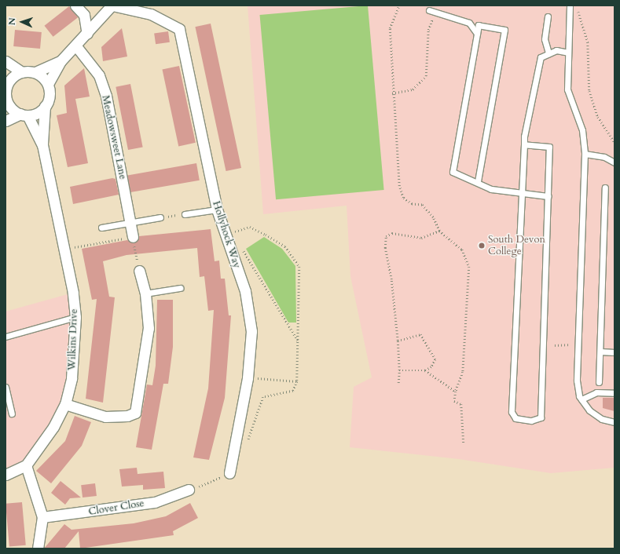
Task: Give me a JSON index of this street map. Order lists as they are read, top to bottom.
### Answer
{
  "streets": {
    "street": [
      "Meadowsweet Lane",
      "Hollyhock Way",
      "Wilkins Drive",
      "Clover Close"
    ]
  },
  "places": ["South Devon College"],
  "north": "left"
}
